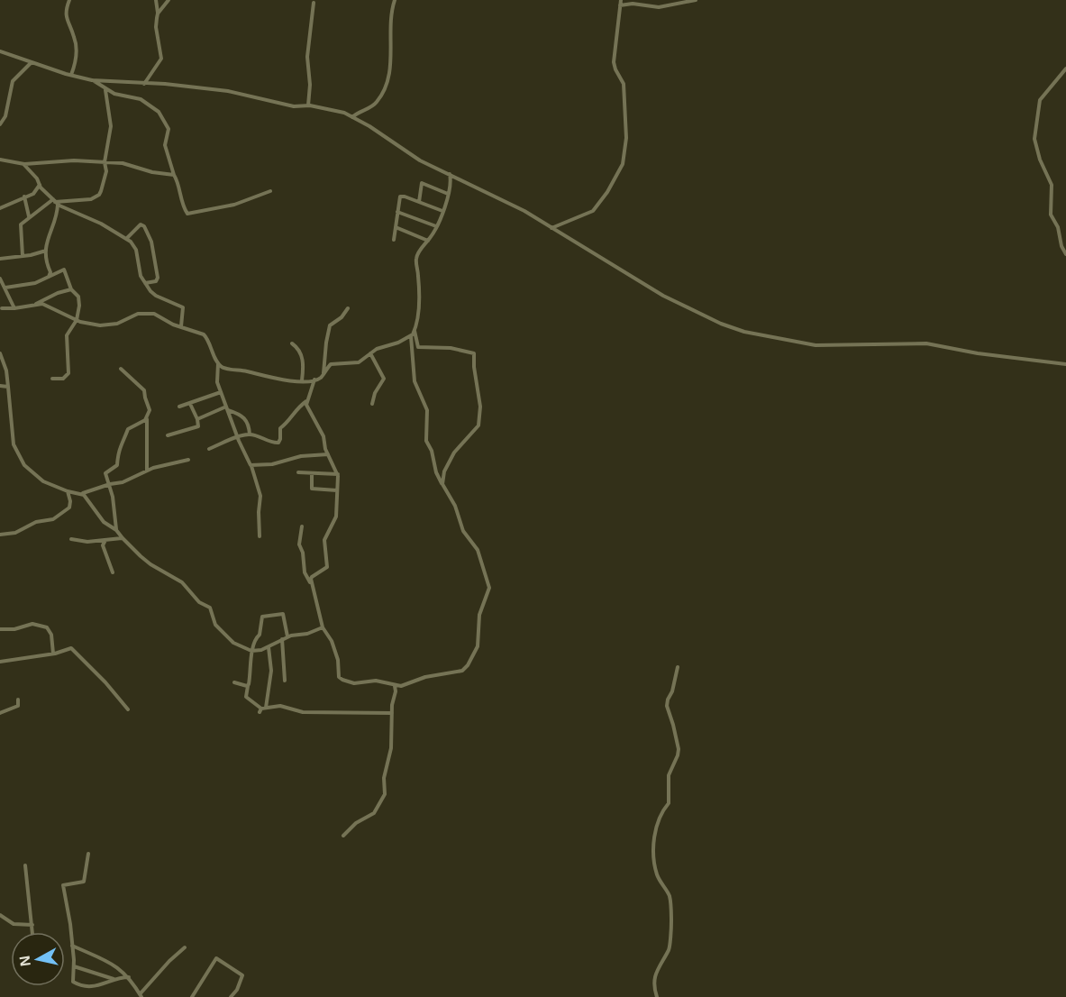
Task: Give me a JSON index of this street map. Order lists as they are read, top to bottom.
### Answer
{
  "north": "left"
}
